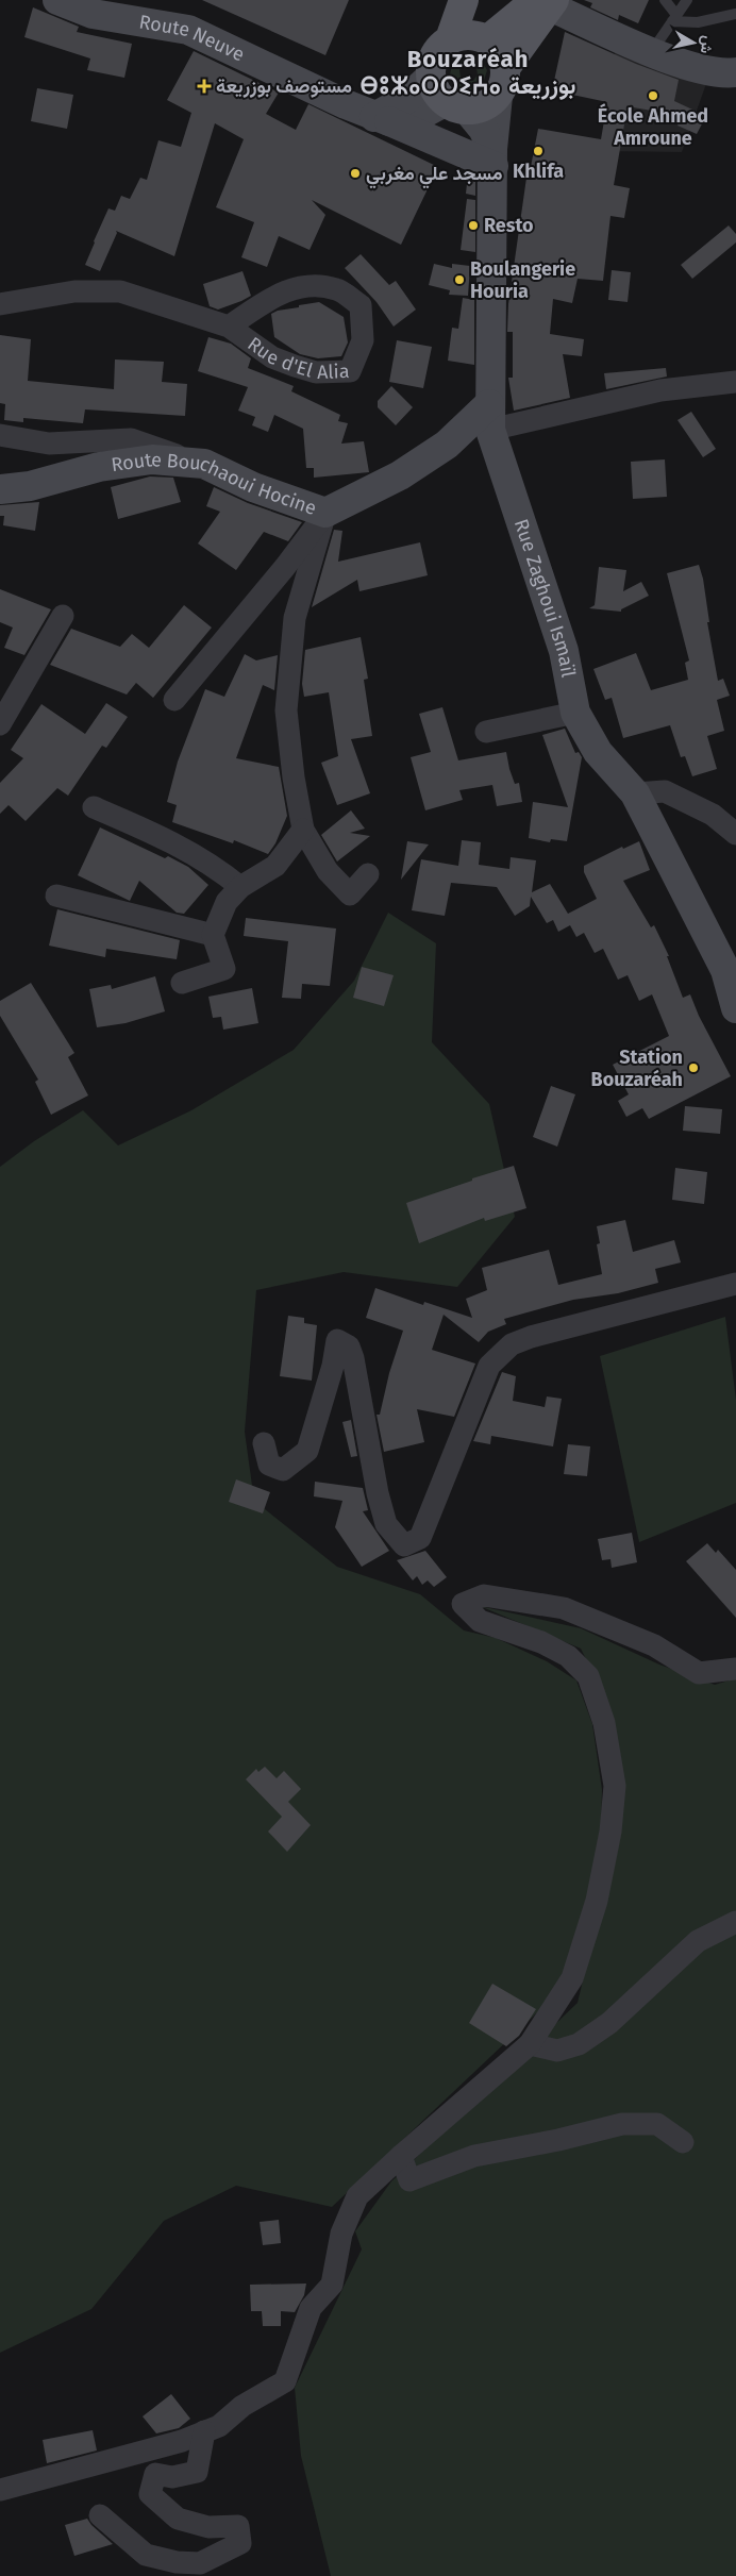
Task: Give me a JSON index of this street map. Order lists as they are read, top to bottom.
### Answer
{
  "streets": {
    "street": [
      "Route Neuve",
      "Rue d'El Alia",
      "Route Bouchaoui Hocine",
      "Rue Zaghoui Ismaïl"
    ]
  },
  "crossings": [
    ["Route Neuve", "Rue Zaghoui Ismaïl"],
    ["Route Bouchaoui Hocine", "Rue Zaghoui Ismaïl"]
  ],
  "districts": ["Bouzaréah ⴱⵓⵣⴰⵔⵔⵉⵄⴰ بوزريعة"],
  "places": {
    "health": ["مستوصف بوزريعة"],
    "other": [
      "École Ahmed Amroune",
      "Khlifa",
      "مسجد علي مغربي",
      "Resto",
      "Boulangerie Houria",
      "Station Bouzaréah"
    ]
  },
  "north": "right"
}
